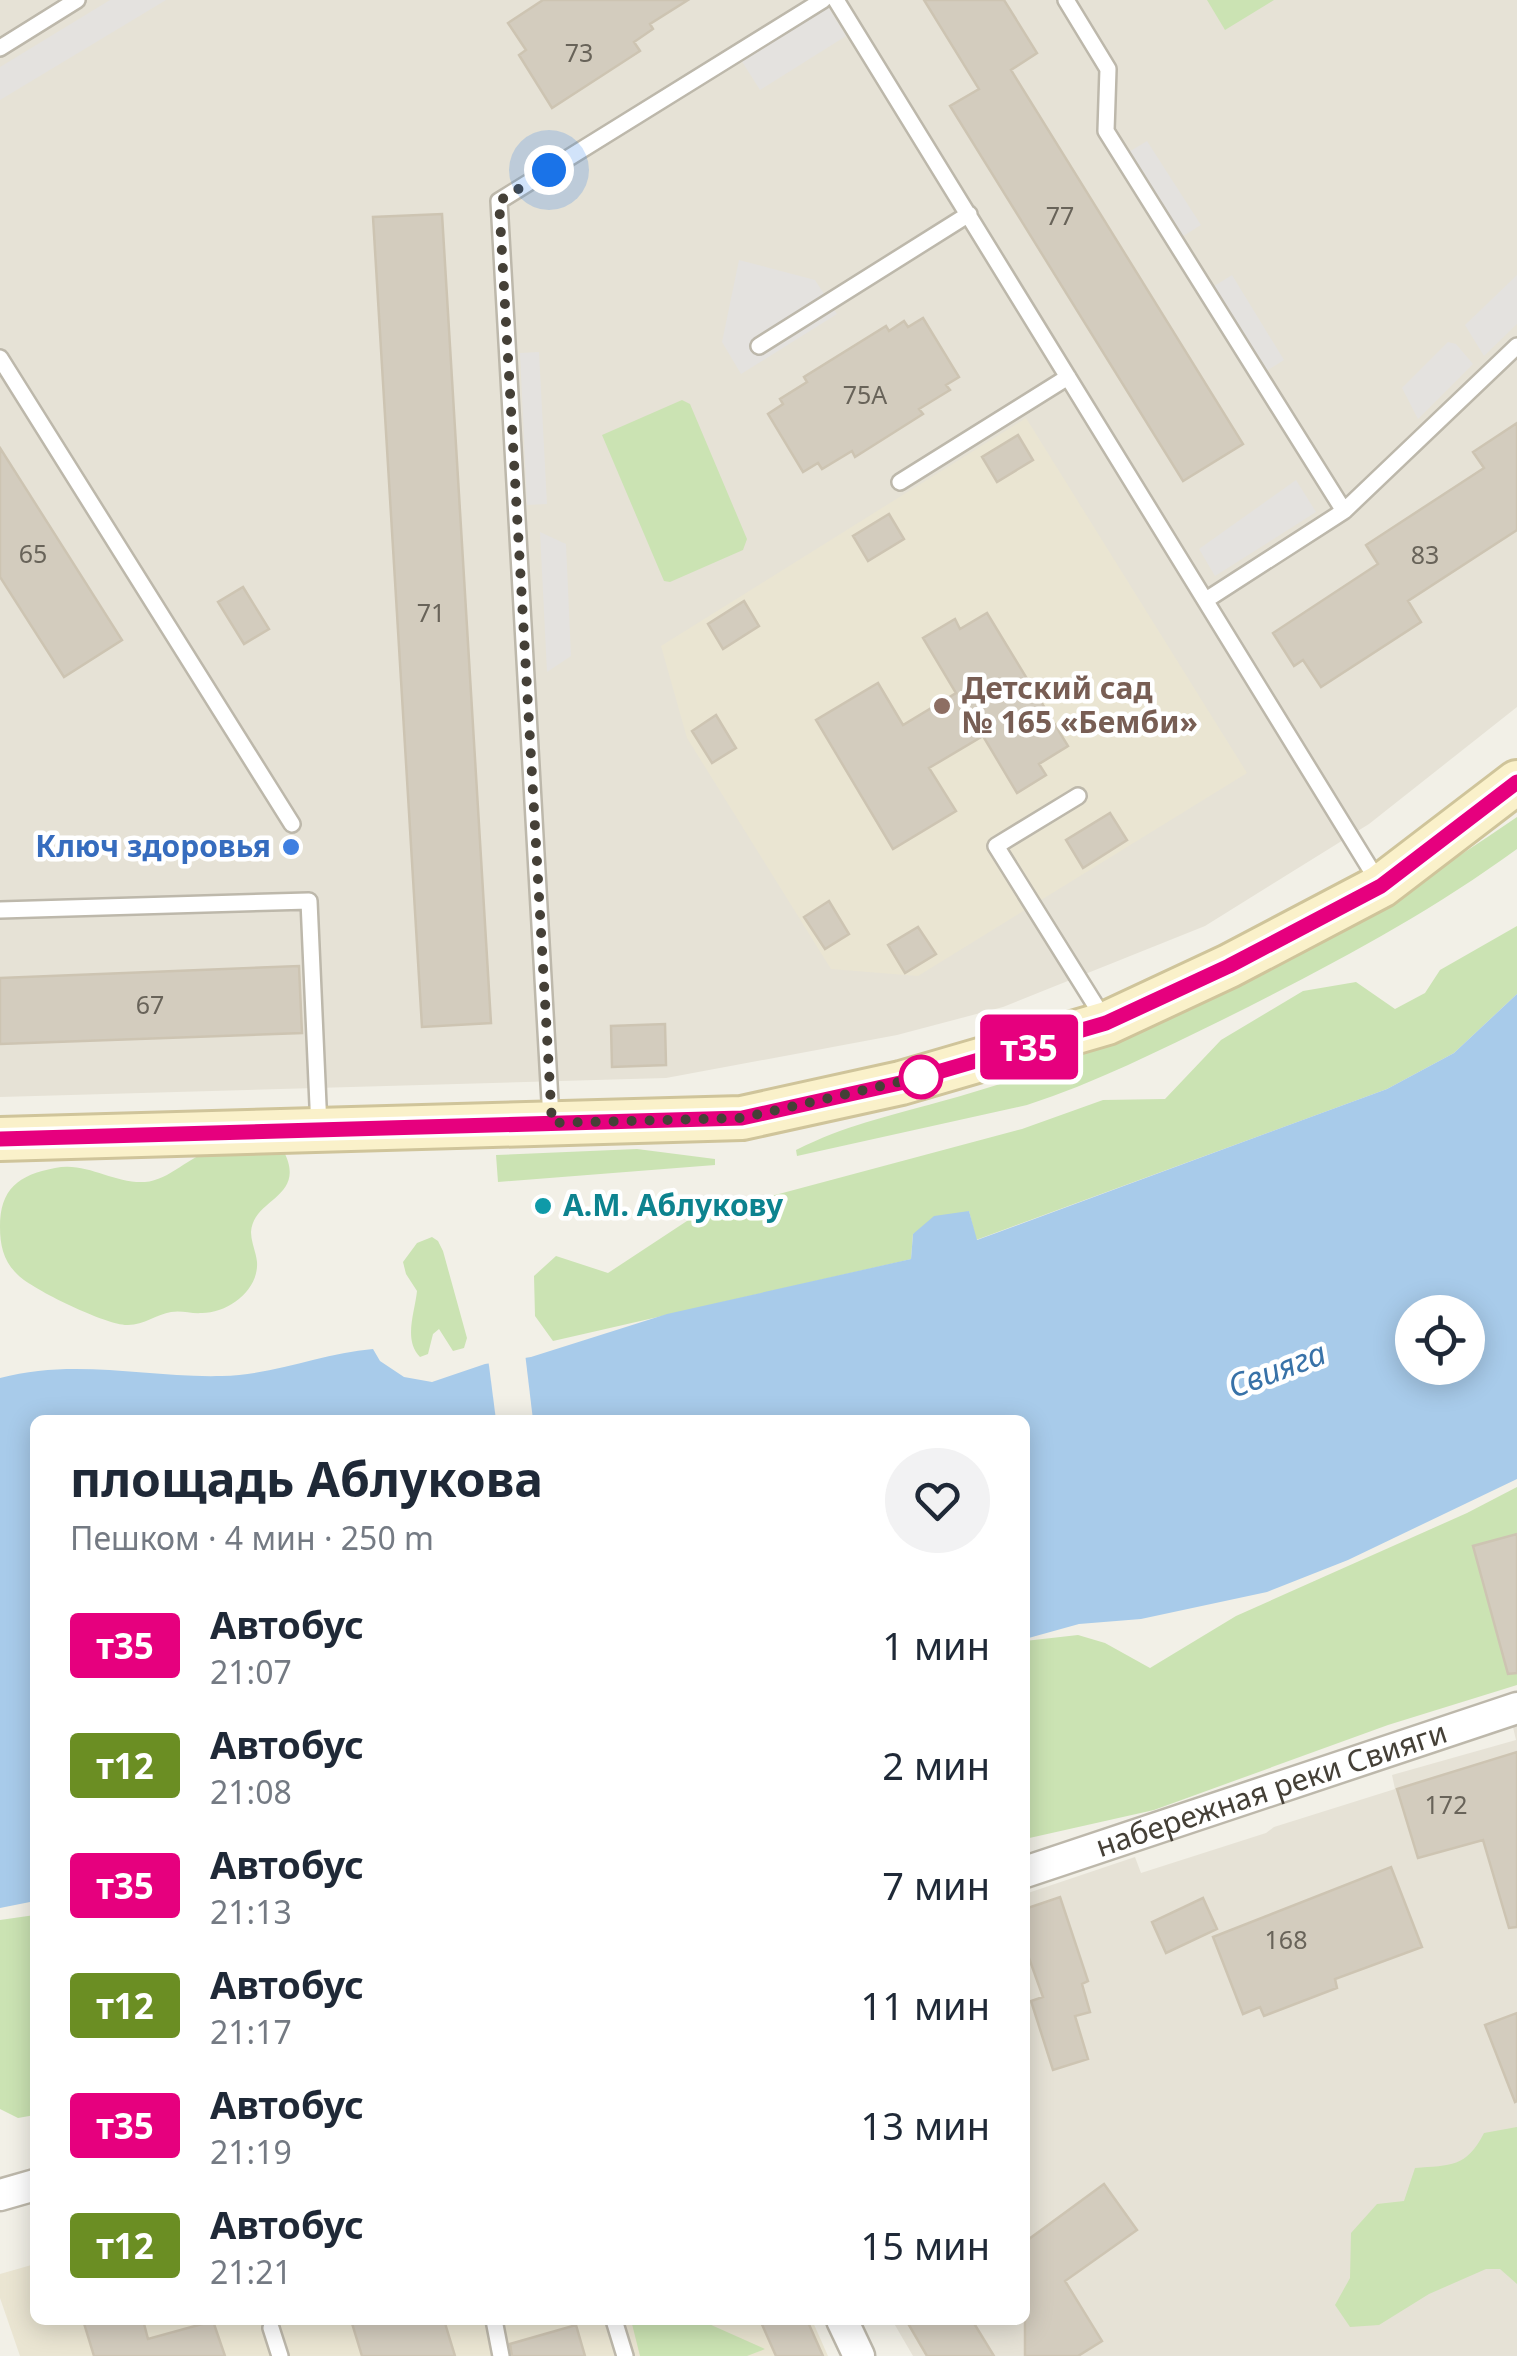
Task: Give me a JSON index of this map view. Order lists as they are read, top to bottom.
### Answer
{
  "streets": {
    "street": ["набережная реки Свияги"]
  },
  "water": ["Свияга"],
  "places": ["Детский сад № 165 «Бемби»", "Ключ здоровья", "А.М. Аблукову"],
  "lines": ["bus line т35"],
  "house_numbers": [
    "73",
    "77",
    "75А",
    "65",
    "83",
    "71",
    "67",
    "172",
    "168"
  ],
  "page": {
    "on_map": "т35",
    "heading": ["площадь Аблукова", "Пешком · 4 мин · 250 m"],
    "list": [
      {
        "mark": "т35",
        "name": "Автобус",
        "note": "21:07",
        "value": "1 мин"
      },
      {
        "mark": "т12",
        "name": "Автобус",
        "note": "21:08",
        "value": "2 мин"
      },
      {
        "mark": "т35",
        "name": "Автобус",
        "note": "21:13",
        "value": "7 мин"
      },
      {
        "mark": "т12",
        "name": "Автобус",
        "note": "21:17",
        "value": "11 мин"
      },
      {
        "mark": "т35",
        "name": "Автобус",
        "note": "21:19",
        "value": "13 мин"
      },
      {
        "mark": "т12",
        "name": "Автобус",
        "note": "21:21",
        "value": "15 мин"
      }
    ]
  }
}
